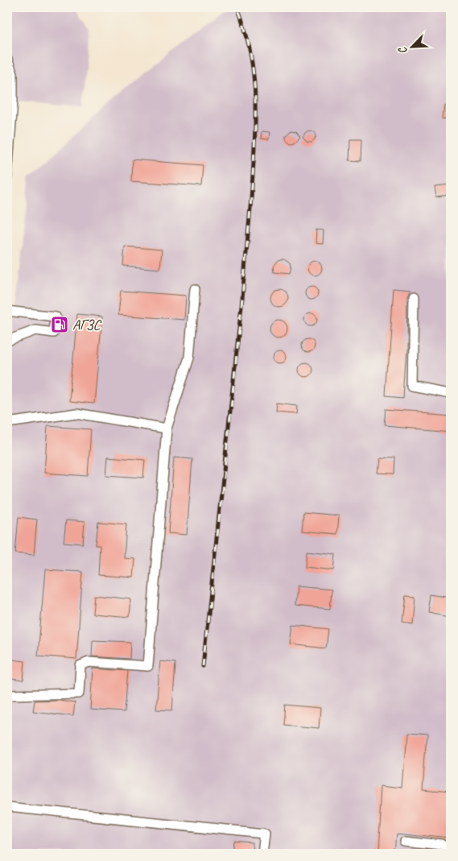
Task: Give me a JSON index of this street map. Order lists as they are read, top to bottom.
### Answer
{
  "places": {
    "fuel station": ["АГЗС"]
  },
  "north": "bottom left"
}
